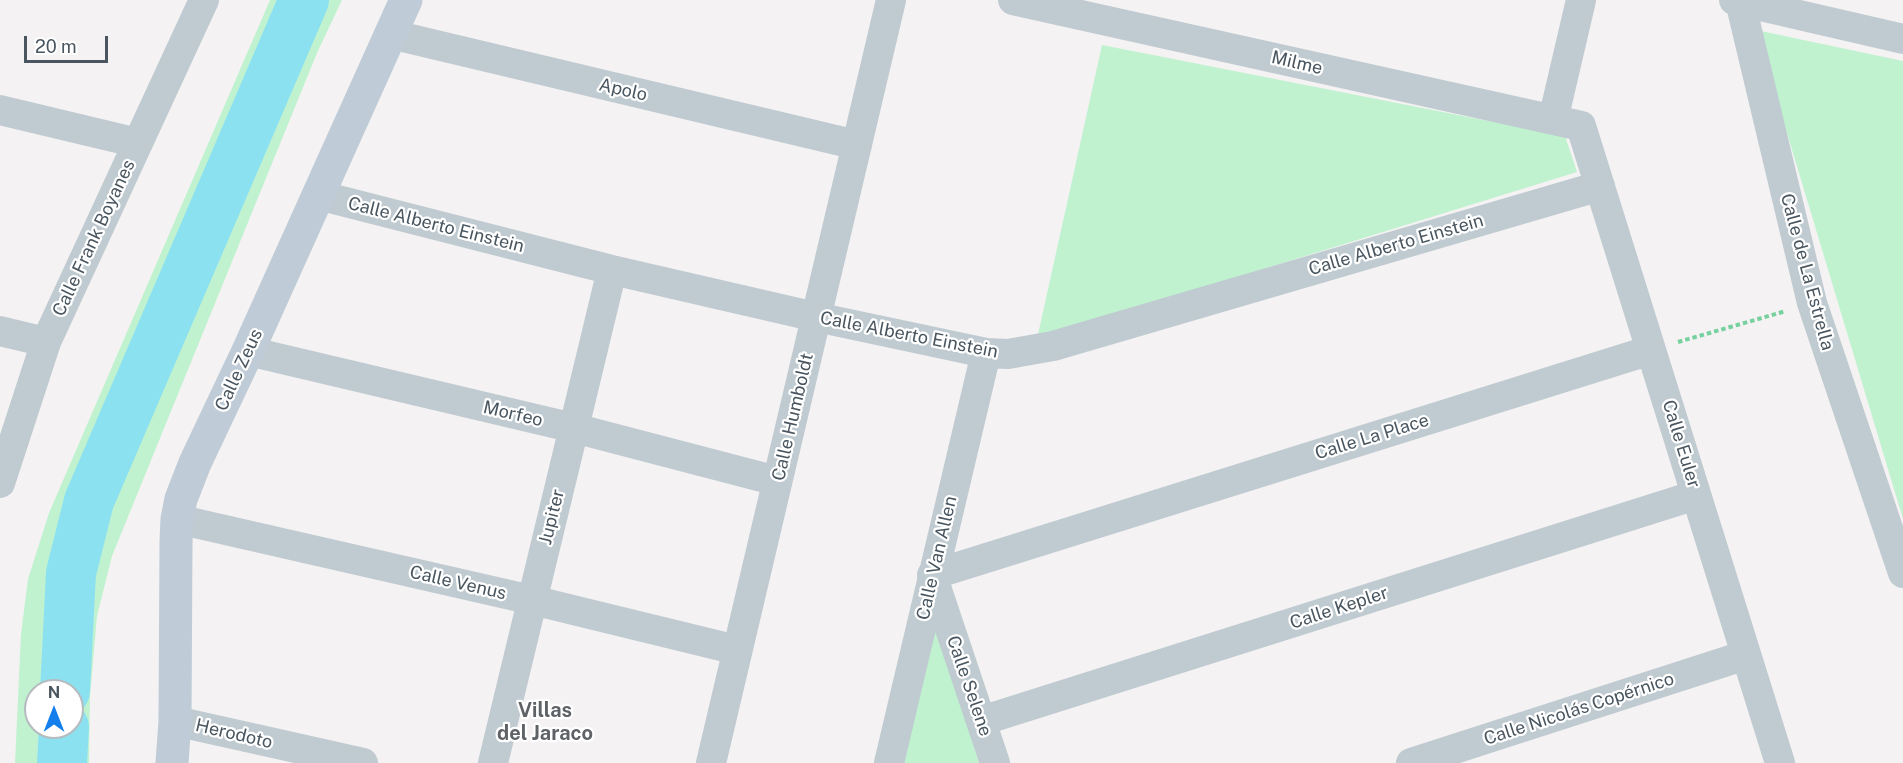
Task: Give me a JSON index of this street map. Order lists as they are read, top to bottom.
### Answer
{
  "streets": {
    "street": [
      "Milme",
      "Apolo",
      "Calle Alberto Einstein",
      "Calle Frank Boyanes",
      "Calle de La Estrella",
      "Calle Zeus",
      "Morfeo",
      "Calle Humboldt",
      "Calle La Place",
      "Calle Euler",
      "Jupiter",
      "Calle Van Allen",
      "Calle Venus",
      "Calle Kepler",
      "Calle Selene",
      "Calle Nicolás Copérnico",
      "Herodoto"
    ]
  },
  "crossings": [
    ["Milme", "Calle Euler"],
    ["Apolo", "Calle Zeus"],
    ["Apolo", "Calle Humboldt"],
    ["Calle Alberto Einstein", "Calle Zeus"],
    ["Calle Alberto Einstein", "Calle Humboldt"],
    ["Calle Alberto Einstein", "Calle Euler"],
    ["Calle Alberto Einstein", "Jupiter"],
    ["Calle Alberto Einstein", "Calle Van Allen"],
    ["Calle Zeus", "Morfeo"],
    ["Calle Zeus", "Calle Venus"],
    ["Calle Zeus", "Herodoto"],
    ["Morfeo", "Calle Humboldt"],
    ["Morfeo", "Jupiter"],
    ["Calle Humboldt", "Calle Venus"],
    ["Calle La Place", "Calle Euler"],
    ["Calle La Place", "Calle Van Allen"],
    ["Calle La Place", "Calle Selene"],
    ["Calle Euler", "Calle Kepler"],
    ["Calle Euler", "Calle Nicolás Copérnico"],
    ["Jupiter", "Calle Venus"],
    ["Calle Van Allen", "Calle Selene"],
    ["Calle Kepler", "Calle Selene"]
  ],
  "districts": ["Villas del Jaraco"],
  "scale_bar": "20 m",
  "north": "top"
}
